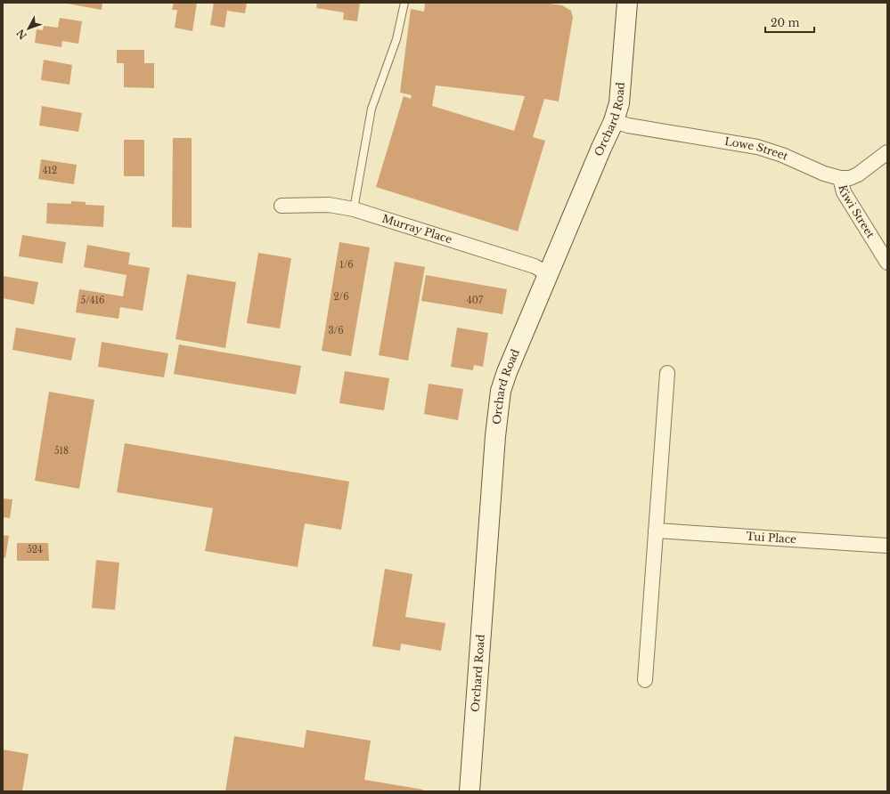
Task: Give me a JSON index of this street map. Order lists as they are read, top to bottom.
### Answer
{
  "streets": {
    "main road": ["Orchard Road"],
    "street": [
      "Lowe Street",
      "Kiwi Street",
      "Murray Place",
      "Tui Place"
    ]
  },
  "crossings": [
    ["Orchard Road", "Lowe Street"],
    ["Orchard Road", "Murray Place"],
    ["Lowe Street", "Kiwi Street"]
  ],
  "house_numbers": [
    "412",
    "1/6",
    "2/6",
    "5/416",
    "407",
    "3/6",
    "518",
    "524"
  ],
  "scale_bar": "20 m",
  "north": "bottom left"
}
